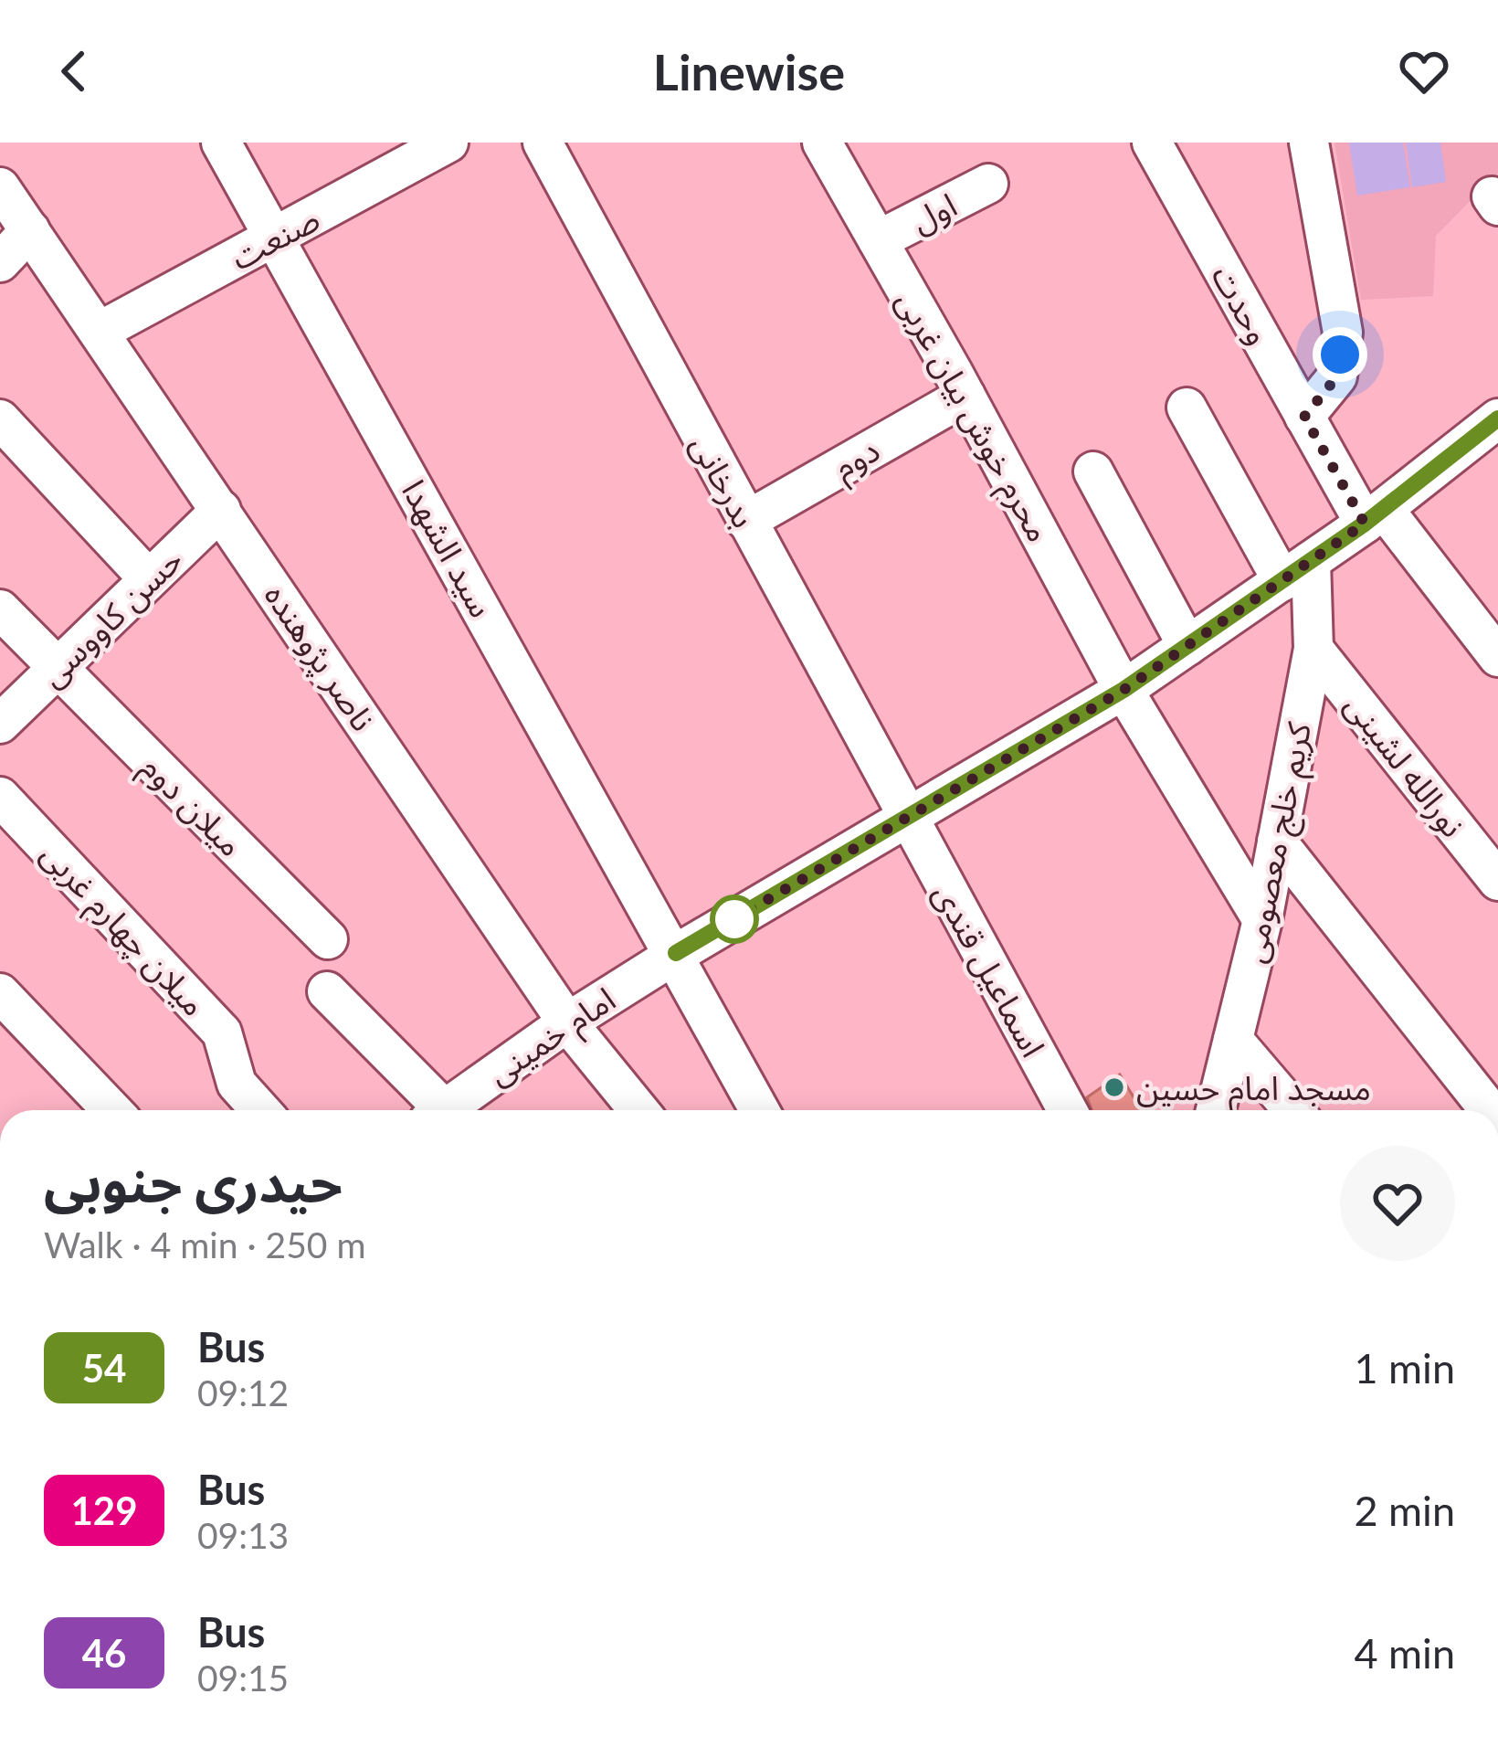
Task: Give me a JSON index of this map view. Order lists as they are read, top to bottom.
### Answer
{
  "streets": {
    "street": [
      "اول",
      "صنعت",
      "وحدت",
      "محرم خوش بیان غربی",
      "دوم",
      "بدرخانی",
      "سید الشهدا",
      "حسن کاووسی",
      "ناصر پژوهنده",
      "نورالله لشینی",
      "میلان دوم",
      "کریم خلج معصومی",
      "میلان چهارم غربی",
      "اسماعیل قندی",
      "امام خمینی"
    ]
  },
  "crossings": [
    ["اول", "محرم خوش بیان غربی"],
    ["صنعت", "سید الشهدا"],
    ["صنعت", "ناصر پژوهنده"],
    ["وحدت", "امام خمینی"],
    ["محرم خوش بیان غربی", "دوم"],
    ["محرم خوش بیان غربی", "کریم خلج معصومی"],
    ["محرم خوش بیان غربی", "امام خمینی"],
    ["دوم", "بدرخانی"],
    ["بدرخانی", "اسماعیل قندی"],
    ["بدرخانی", "امام خمینی"],
    ["سید الشهدا", "امام خمینی"],
    ["حسن کاووسی", "ناصر پژوهنده"],
    ["حسن کاووسی", "میلان دوم"],
    ["ناصر پژوهنده", "امام خمینی"],
    ["نورالله لشینی", "کریم خلج معصومی"],
    ["کریم خلج معصومی", "امام خمینی"],
    ["اسماعیل قندی", "امام خمینی"]
  ],
  "places": ["مسجد امام حسین"],
  "lines": ["bus line 54"],
  "page": {
    "header": "Linewise",
    "heading": ["حیدری جنوبی", "Walk · 4 min · 250 m"],
    "list": [
      {
        "mark": "54",
        "name": "Bus",
        "note": "09:12",
        "value": "1 min"
      },
      {
        "mark": "129",
        "name": "Bus",
        "note": "09:13",
        "value": "2 min"
      },
      {
        "mark": "46",
        "name": "Bus",
        "note": "09:15",
        "value": "4 min"
      }
    ]
  }
}
